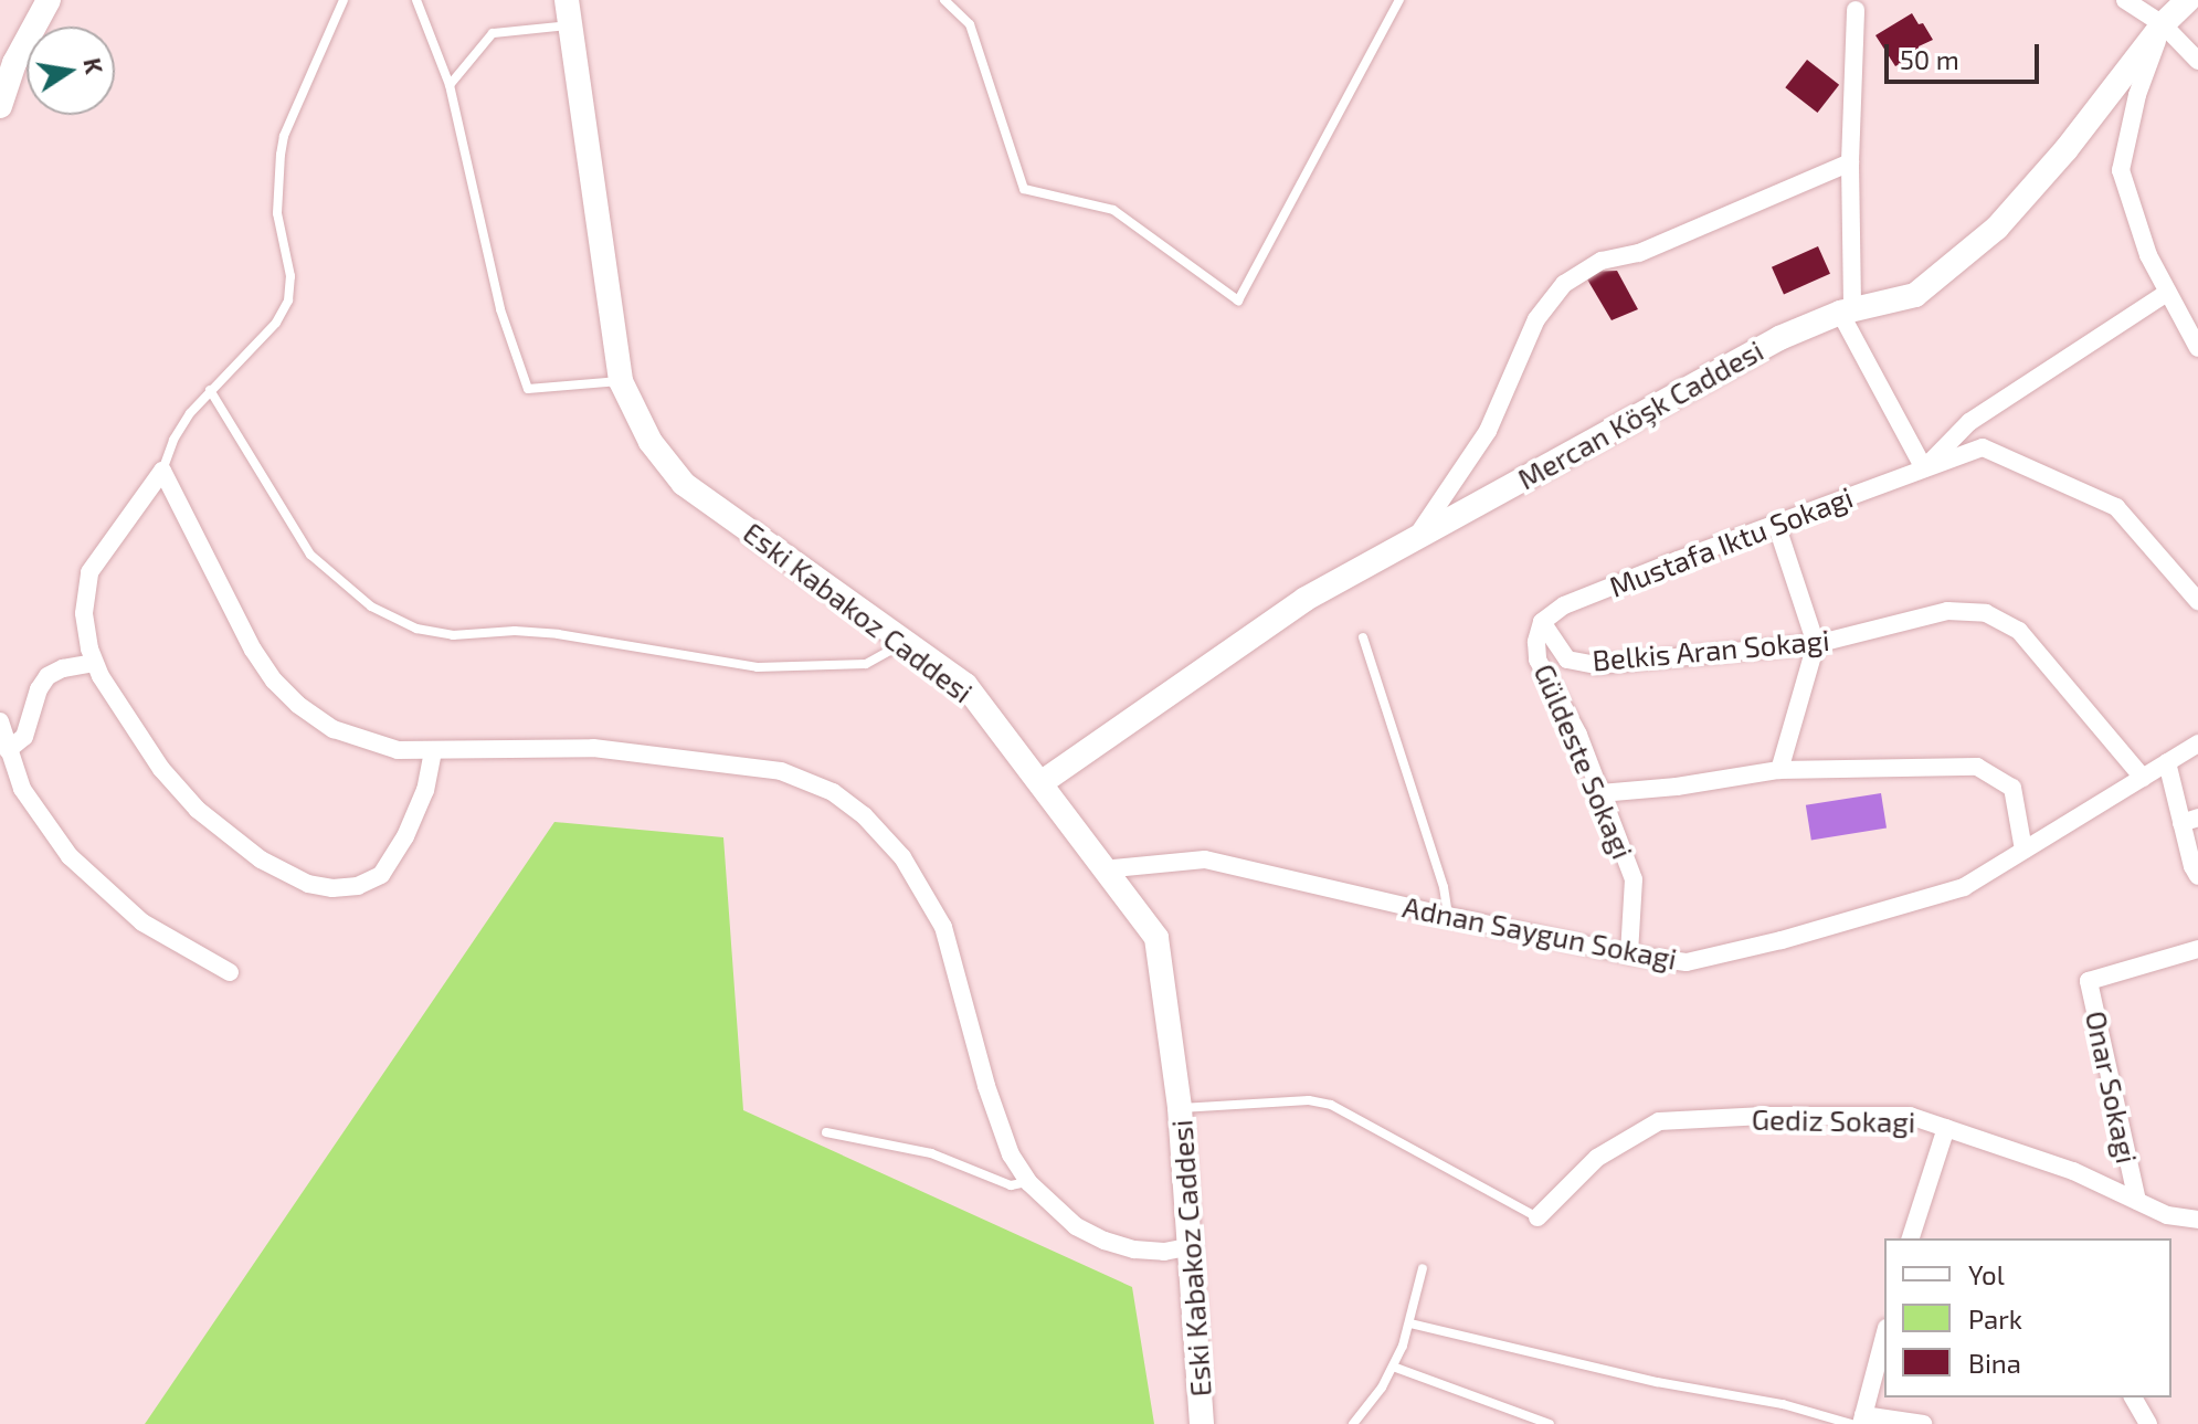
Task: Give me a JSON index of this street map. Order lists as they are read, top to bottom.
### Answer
{
  "streets": {
    "street": [
      "Mercan Köşk Caddesi",
      "Mustafa Iktu Sokagi",
      "Eski Kabakoz Caddesi",
      "Belkis Aran Sokagi",
      "Güldeste Sokagi",
      "Adnan Saygun Sokagi",
      "Onar Sokagi",
      "Gediz Sokagi"
    ]
  },
  "crossings": [
    ["Mercan Köşk Caddesi", "Eski Kabakoz Caddesi"],
    ["Mustafa Iktu Sokagi", "Belkis Aran Sokagi"],
    ["Mustafa Iktu Sokagi", "Güldeste Sokagi"],
    ["Eski Kabakoz Caddesi", "Adnan Saygun Sokagi"],
    ["Belkis Aran Sokagi", "Güldeste Sokagi"],
    ["Belkis Aran Sokagi", "Adnan Saygun Sokagi"],
    ["Güldeste Sokagi", "Adnan Saygun Sokagi"],
    ["Onar Sokagi", "Gediz Sokagi"]
  ],
  "legend": ["Yol", "Park", "Bina"],
  "scale_bar": "50 m",
  "north": "right"
}
